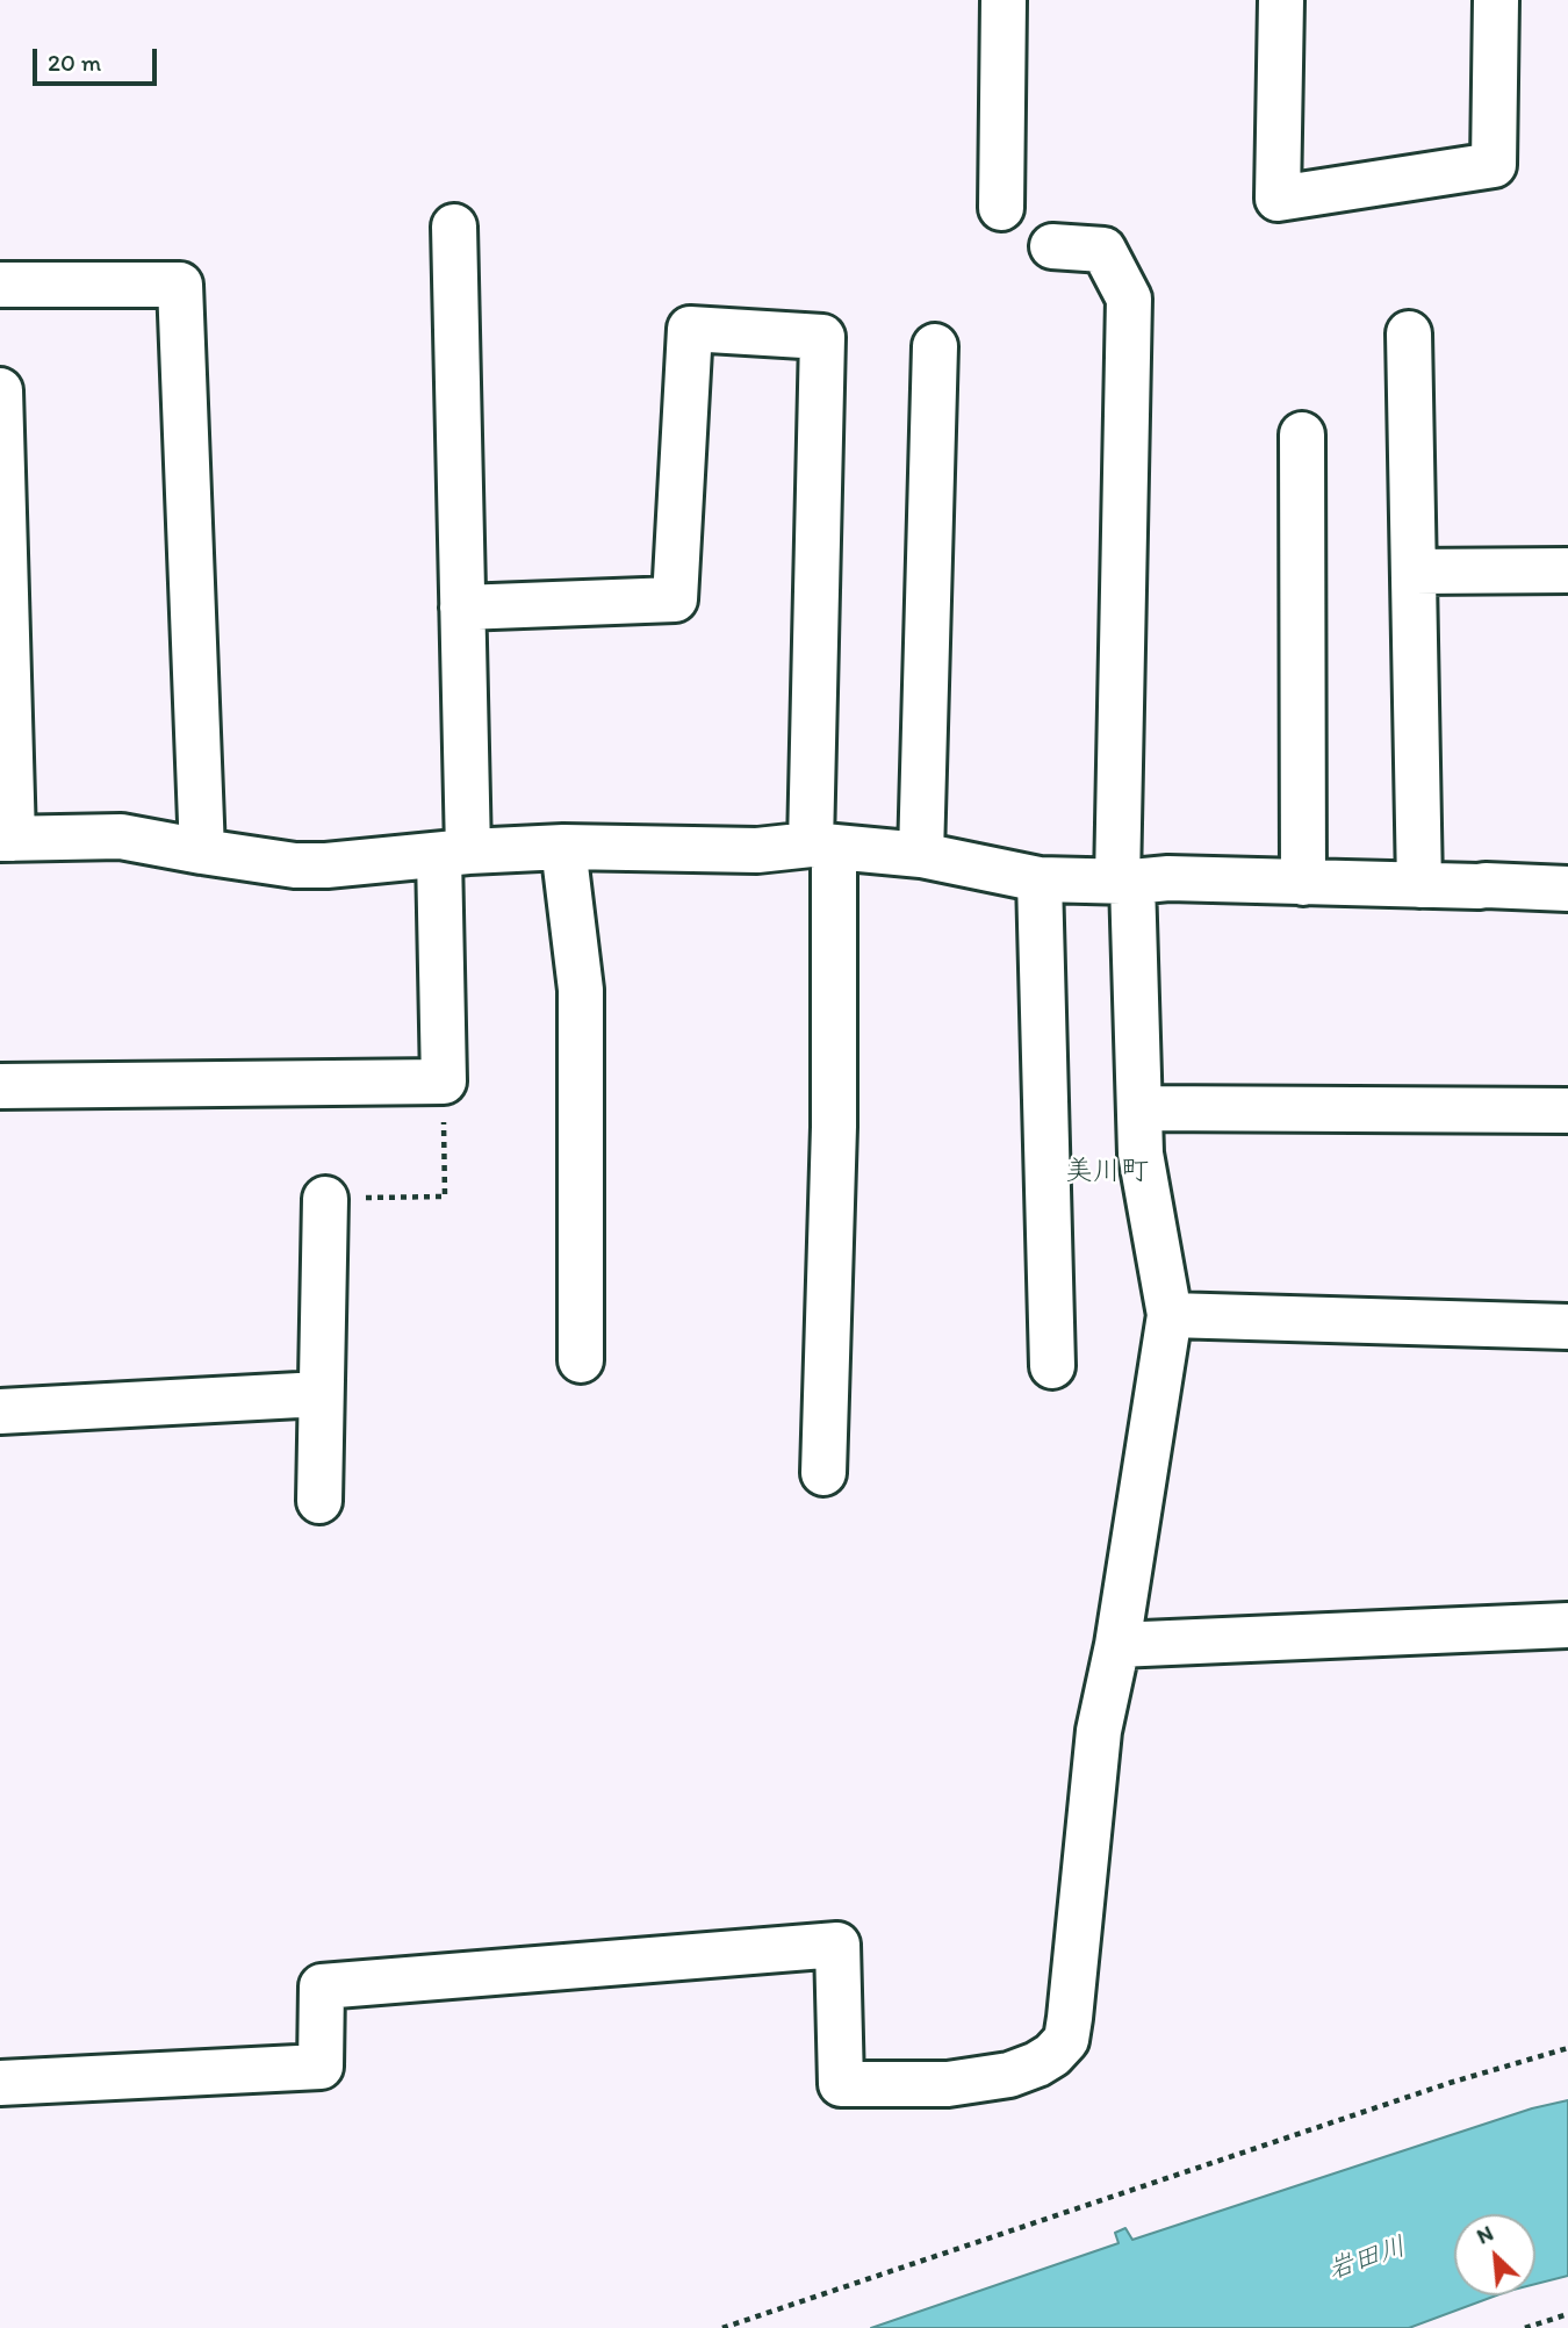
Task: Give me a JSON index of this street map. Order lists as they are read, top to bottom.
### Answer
{
  "districts": ["美川町"],
  "water": ["岩田川"],
  "scale_bar": "20 m",
  "north": "top left"
}
